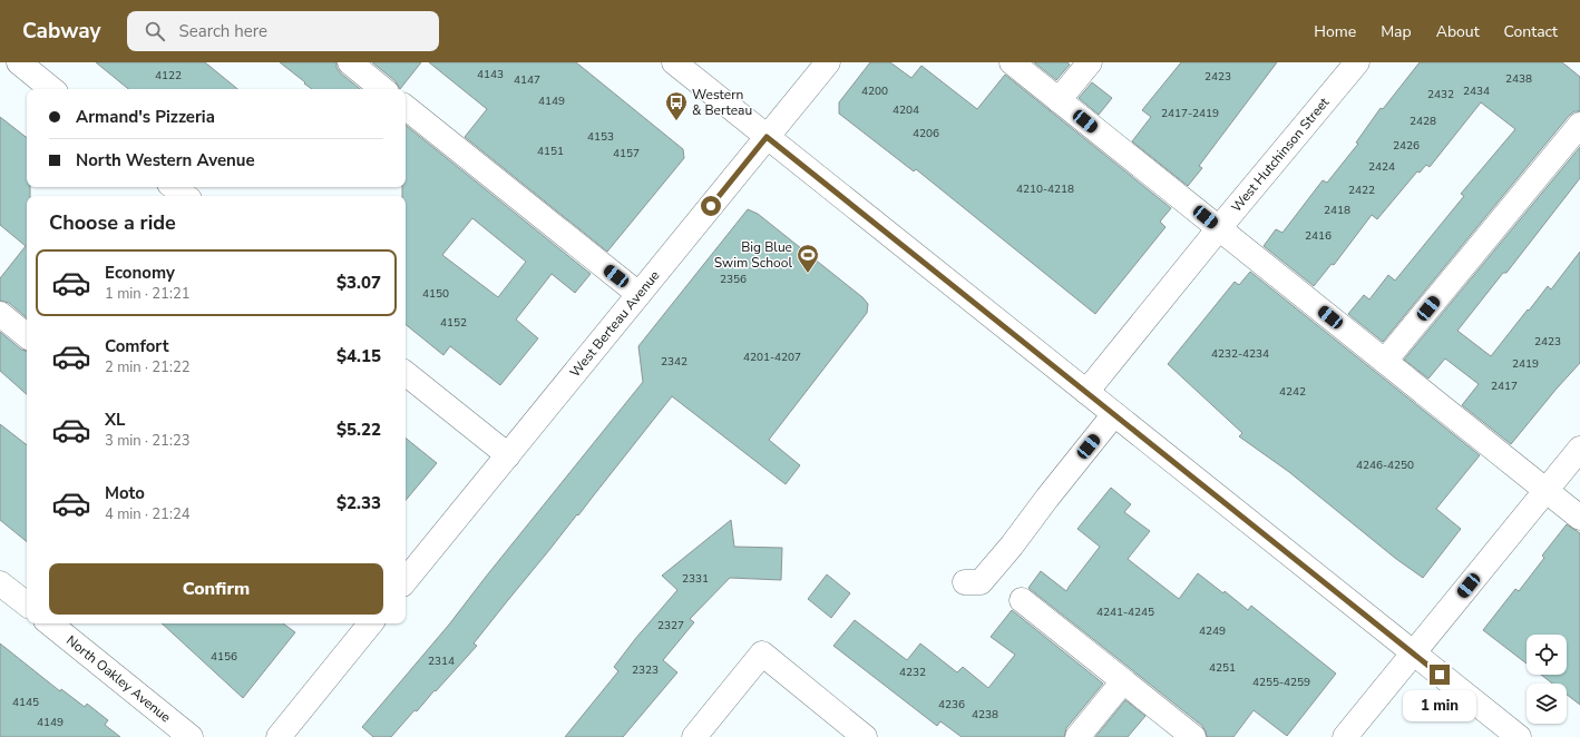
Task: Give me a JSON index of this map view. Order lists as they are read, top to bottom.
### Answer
{
  "streets": {
    "street": ["West Hutchinson Street", "West Berteau Avenue", "North Oakley Avenue"]
  },
  "places": {
    "bus stop": ["Western & Berteau"],
    "sports": ["Big Blue Swim School"]
  },
  "house_numbers": [
    "4143",
    "4122",
    "2423",
    "2438",
    "4147",
    "4200",
    "2434",
    "2432",
    "4149",
    "4204",
    "2417-2419",
    "2428",
    "4206",
    "4153",
    "2426",
    "4151",
    "4157",
    "2424",
    "4210-4218",
    "2422",
    "2418",
    "2416",
    "2356",
    "4150",
    "4152",
    "2423",
    "4232-4234",
    "4201-4207",
    "2342",
    "2419",
    "2417",
    "4242",
    "4246-4250",
    "2331",
    "4241-4245",
    "2327",
    "4249",
    "4156",
    "2314",
    "4251",
    "2323",
    "4232",
    "4255-4259",
    "4145",
    "4236",
    "4238",
    "4149"
  ],
  "page": {
    "header": "Cabway",
    "search": "Search here",
    "nav": [
      "Home",
      "Map",
      "About",
      "Contact"
    ],
    "banner": ["Armand's Pizzeria", "North Western Avenue"],
    "heading": "Choose a ride",
    "list": [
      {
        "name": "Economy",
        "note": "1 min · 21:21",
        "value": "$3.07"
      },
      {
        "name": "Comfort",
        "note": "2 min · 21:22",
        "value": "$4.15"
      },
      {
        "name": "XL",
        "note": "3 min · 21:23",
        "value": "$5.22"
      },
      {
        "name": "Moto",
        "note": "4 min · 21:24",
        "value": "$2.33"
      }
    ],
    "buttons": "Confirm",
    "bubble": "1 min"
  }
}
